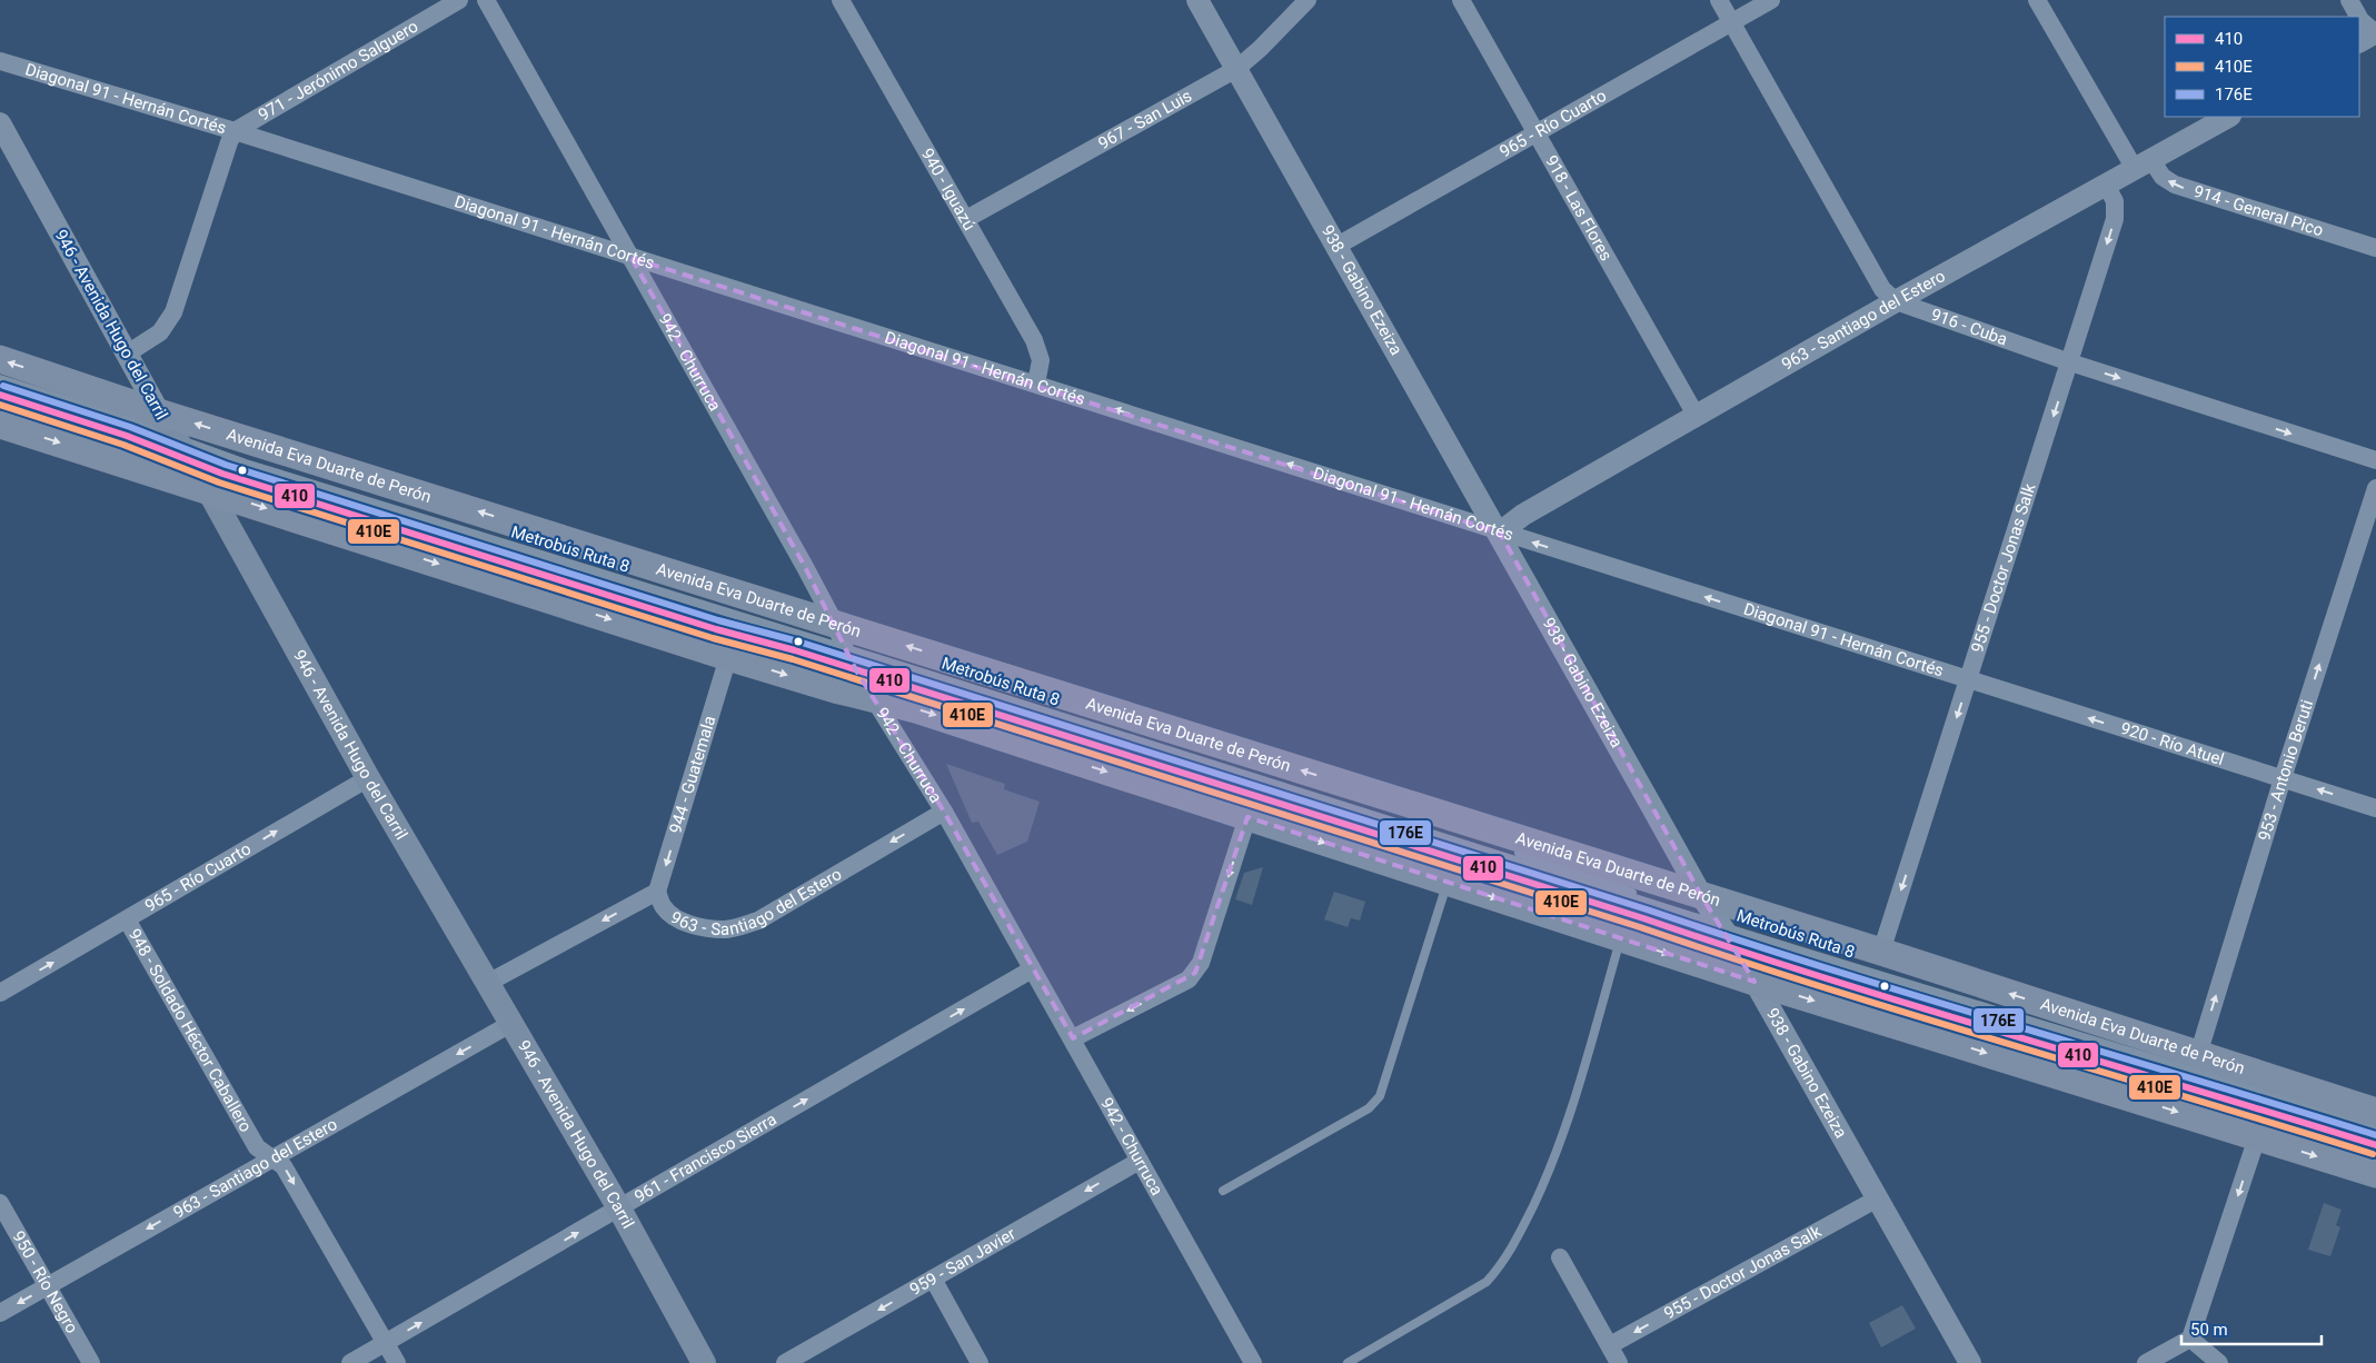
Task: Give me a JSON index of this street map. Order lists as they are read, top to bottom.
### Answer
{
  "streets": {
    "main road": ["946 - Avenida Hugo del Carril", "Avenida Eva Duarte de Perón"],
    "street": [
      "971 - Jerónimo Salguero",
      "Diagonal 91 - Hernán Cortés",
      "967 - San Luis",
      "965 - Río Cuarto",
      "940 - Iguazú",
      "918 - Las Flores",
      "914 - General Pico",
      "938 - Gabino Ezeiza",
      "963 - Santiago del Estero",
      "916 - Cuba",
      "942 - Churruca",
      "955 - Doctor Jonas Salk",
      "920 - Río Atuel",
      "953 - Antonio Beruti",
      "944 - Guatemala",
      "948 - Soldado Héctor Caballero",
      "961 - Francisco Sierra",
      "959 - San Javier",
      "950 - Río Negro"
    ],
    "lane": ["Metrobús Ruta 8"]
  },
  "crossings": [
    ["971 - Jerónimo Salguero", "Diagonal 91 - Hernán Cortés"],
    ["Diagonal 91 - Hernán Cortés", "940 - Iguazú"],
    ["Diagonal 91 - Hernán Cortés", "938 - Gabino Ezeiza"],
    ["Diagonal 91 - Hernán Cortés", "963 - Santiago del Estero"],
    ["Diagonal 91 - Hernán Cortés", "942 - Churruca"],
    ["Diagonal 91 - Hernán Cortés", "955 - Doctor Jonas Salk"],
    ["Diagonal 91 - Hernán Cortés", "920 - Río Atuel"],
    ["967 - San Luis", "940 - Iguazú"],
    ["967 - San Luis", "938 - Gabino Ezeiza"],
    ["965 - Río Cuarto", "918 - Las Flores"],
    ["965 - Río Cuarto", "938 - Gabino Ezeiza"],
    ["965 - Río Cuarto", "946 - Avenida Hugo del Carril"],
    ["965 - Río Cuarto", "948 - Soldado Héctor Caballero"],
    ["918 - Las Flores", "963 - Santiago del Estero"],
    ["914 - General Pico", "963 - Santiago del Estero"],
    ["938 - Gabino Ezeiza", "963 - Santiago del Estero"],
    ["938 - Gabino Ezeiza", "Avenida Eva Duarte de Perón"],
    ["938 - Gabino Ezeiza", "Metrobús Ruta 8"],
    ["938 - Gabino Ezeiza", "955 - Doctor Jonas Salk"],
    ["963 - Santiago del Estero", "946 - Avenida Hugo del Carril"],
    ["963 - Santiago del Estero", "916 - Cuba"],
    ["963 - Santiago del Estero", "942 - Churruca"],
    ["963 - Santiago del Estero", "955 - Doctor Jonas Salk"],
    ["963 - Santiago del Estero", "944 - Guatemala"],
    ["963 - Santiago del Estero", "948 - Soldado Héctor Caballero"],
    ["963 - Santiago del Estero", "950 - Río Negro"],
    ["946 - Avenida Hugo del Carril", "Avenida Eva Duarte de Perón"],
    ["946 - Avenida Hugo del Carril", "Metrobús Ruta 8"],
    ["946 - Avenida Hugo del Carril", "961 - Francisco Sierra"],
    ["916 - Cuba", "955 - Doctor Jonas Salk"],
    ["942 - Churruca", "Avenida Eva Duarte de Perón"],
    ["942 - Churruca", "Metrobús Ruta 8"],
    ["942 - Churruca", "961 - Francisco Sierra"],
    ["942 - Churruca", "959 - San Javier"],
    ["Avenida Eva Duarte de Perón", "Metrobús Ruta 8"],
    ["Avenida Eva Duarte de Perón", "955 - Doctor Jonas Salk"],
    ["Avenida Eva Duarte de Perón", "953 - Antonio Beruti"],
    ["955 - Doctor Jonas Salk", "920 - Río Atuel"],
    ["920 - Río Atuel", "953 - Antonio Beruti"],
    ["948 - Soldado Héctor Caballero", "961 - Francisco Sierra"]
  ],
  "one_way": [
    "Diagonal 91 - Hernán Cortés",
    "965 - Río Cuarto",
    "914 - General Pico",
    "963 - Santiago del Estero",
    "916 - Cuba",
    "955 - Doctor Jonas Salk",
    "920 - Río Atuel",
    "953 - Antonio Beruti",
    "944 - Guatemala",
    "948 - Soldado Héctor Caballero",
    "961 - Francisco Sierra",
    "959 - San Javier"
  ],
  "lines": ["transit line 176E", "transit line 410", "transit line 410E"],
  "legend": ["410", "410E", "176E"],
  "scale_bar": "50 m"
}
